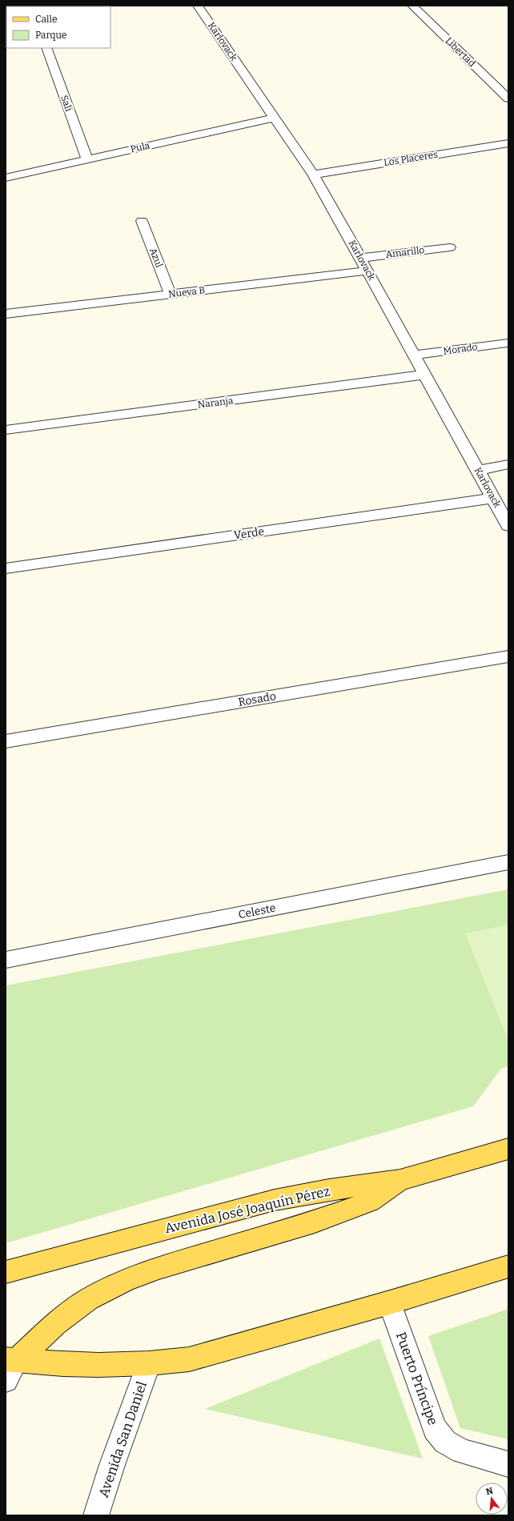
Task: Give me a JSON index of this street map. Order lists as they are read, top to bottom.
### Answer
{
  "streets": {
    "main road": ["Avenida José Joaquín Pérez"],
    "street": [
      "Karlovack",
      "Libertad",
      "Sali",
      "Pula",
      "Los Placeres",
      "Amarillo",
      "Azul",
      "Nueva B",
      "Morado",
      "Naranja",
      "Verde",
      "Rosado",
      "Celeste",
      "Puerto Príncipe",
      "Avenida San Daniel"
    ]
  },
  "crossings": [
    ["Karlovack", "Pula"],
    ["Karlovack", "Los Placeres"],
    ["Karlovack", "Amarillo"],
    ["Karlovack", "Nueva B"],
    ["Karlovack", "Morado"],
    ["Karlovack", "Naranja"],
    ["Karlovack", "Verde"],
    ["Sali", "Pula"],
    ["Azul", "Nueva B"]
  ],
  "legend": ["Calle", "Parque"],
  "north": "top"
}
